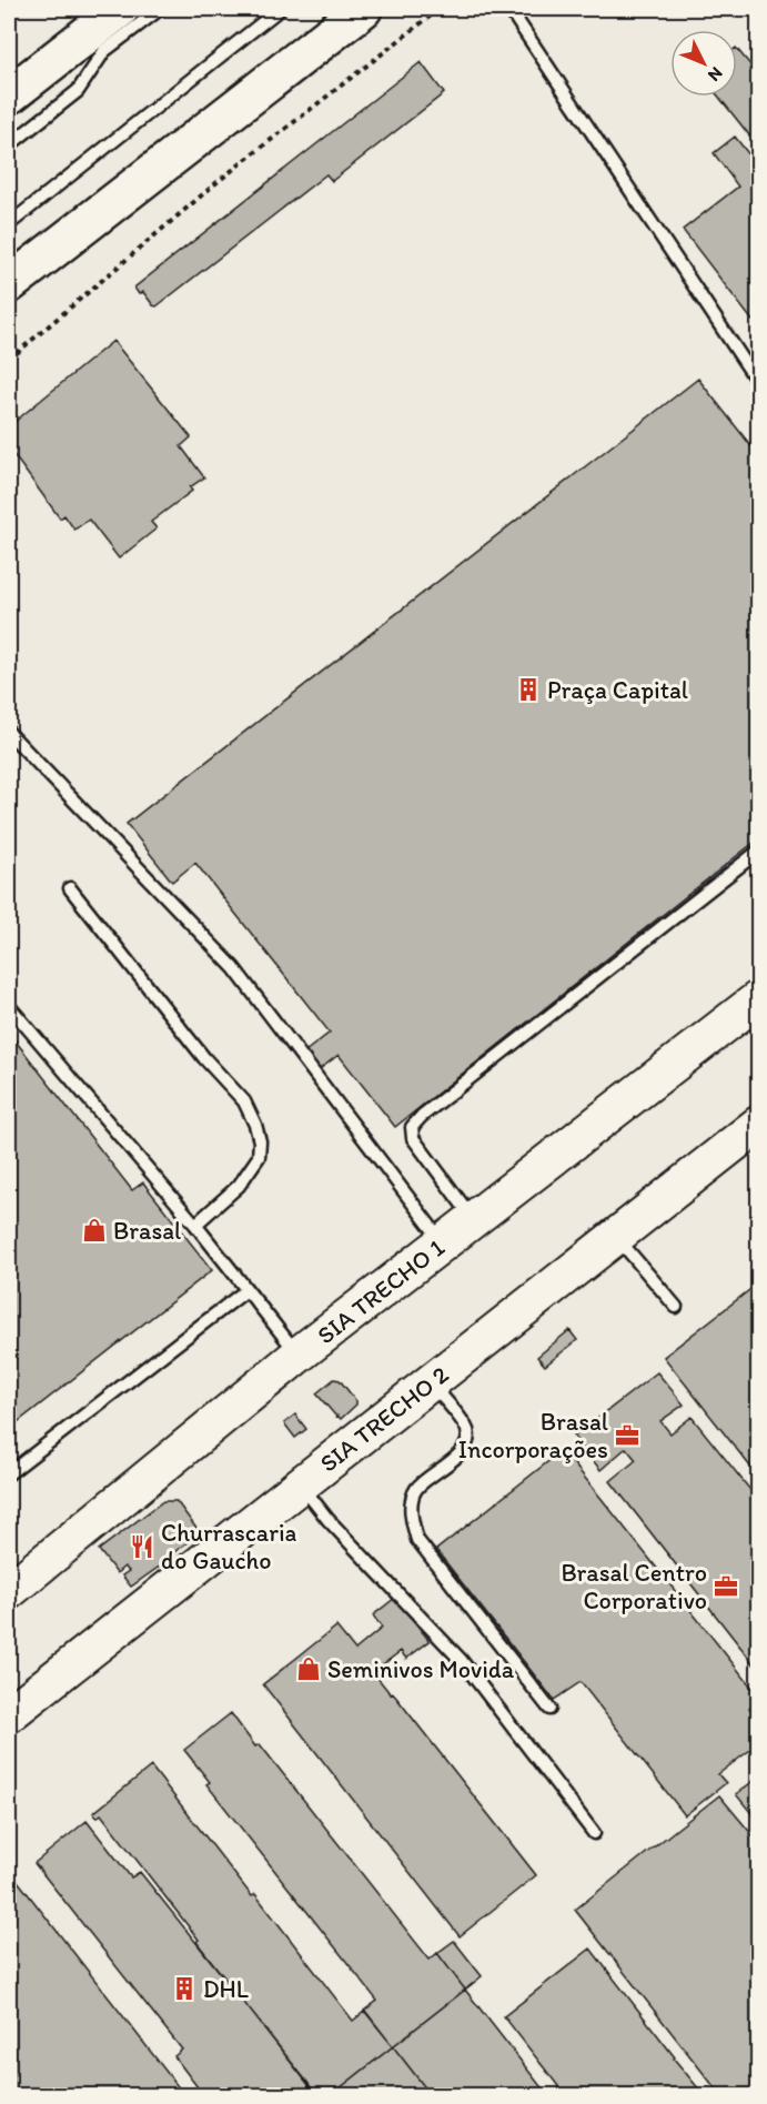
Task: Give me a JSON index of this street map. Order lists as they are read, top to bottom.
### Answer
{
  "streets": {
    "main road": ["SIA TRECHO 1", "SIA TRECHO 2"]
  },
  "places": {
    "building": ["Praça Capital", "DHL"],
    "shop": ["Brasal", "Seminivos Movida"],
    "office": ["Brasal Incorporações", "Brasal Centro Corporativo"],
    "restaurant": ["Churrascaria do Gaucho"]
  },
  "north": "bottom right"
}
